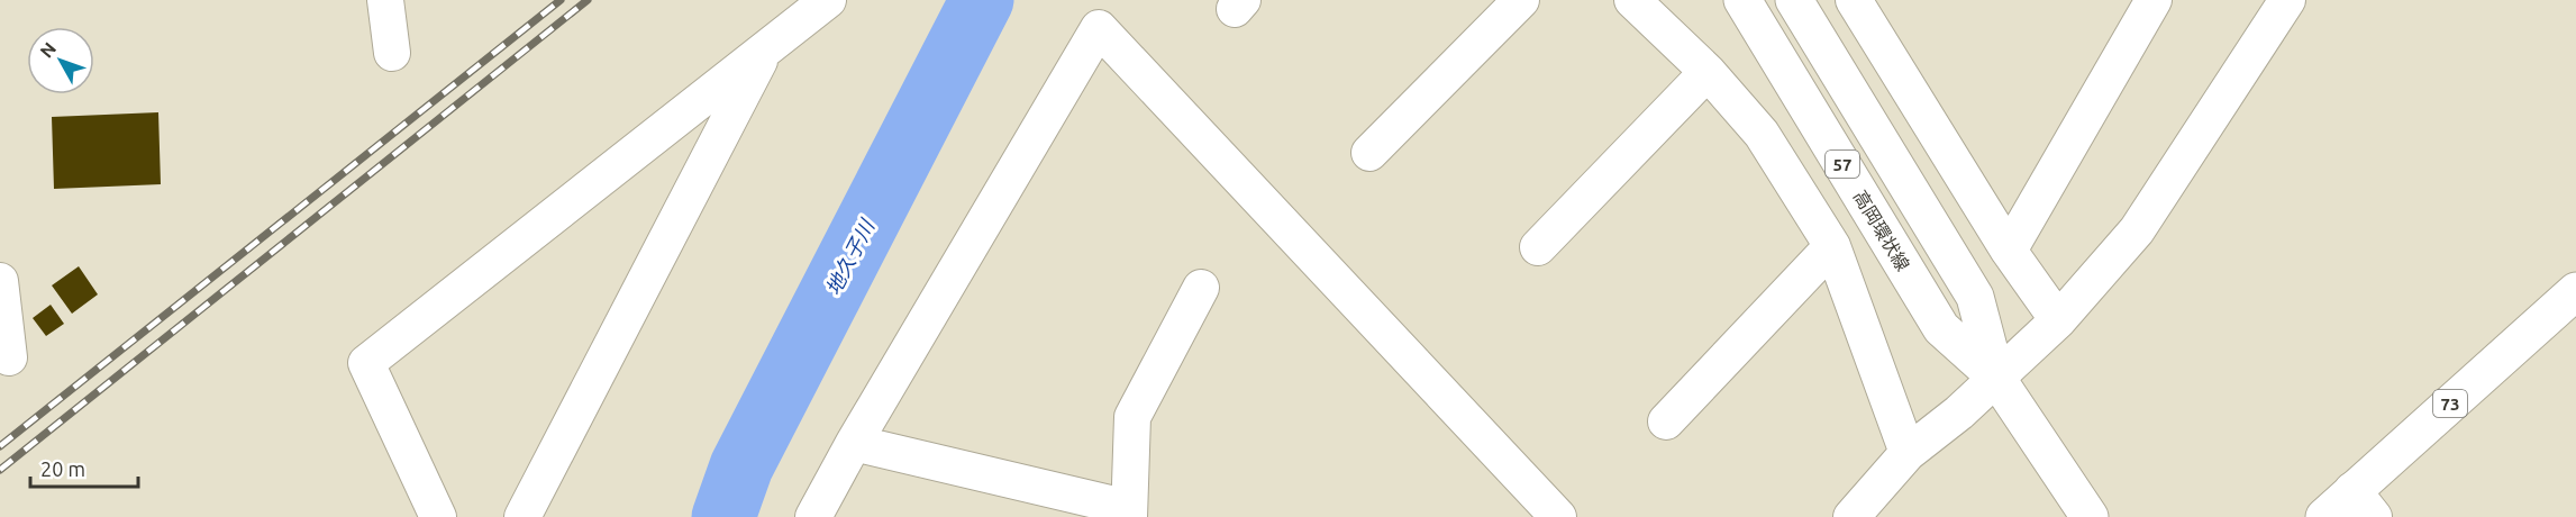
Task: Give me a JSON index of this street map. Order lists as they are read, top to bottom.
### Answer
{
  "streets": {
    "main road": ["57", "高岡環状線", "73"]
  },
  "water": ["地久子川"],
  "scale_bar": "20 m",
  "north": "top left"
}
